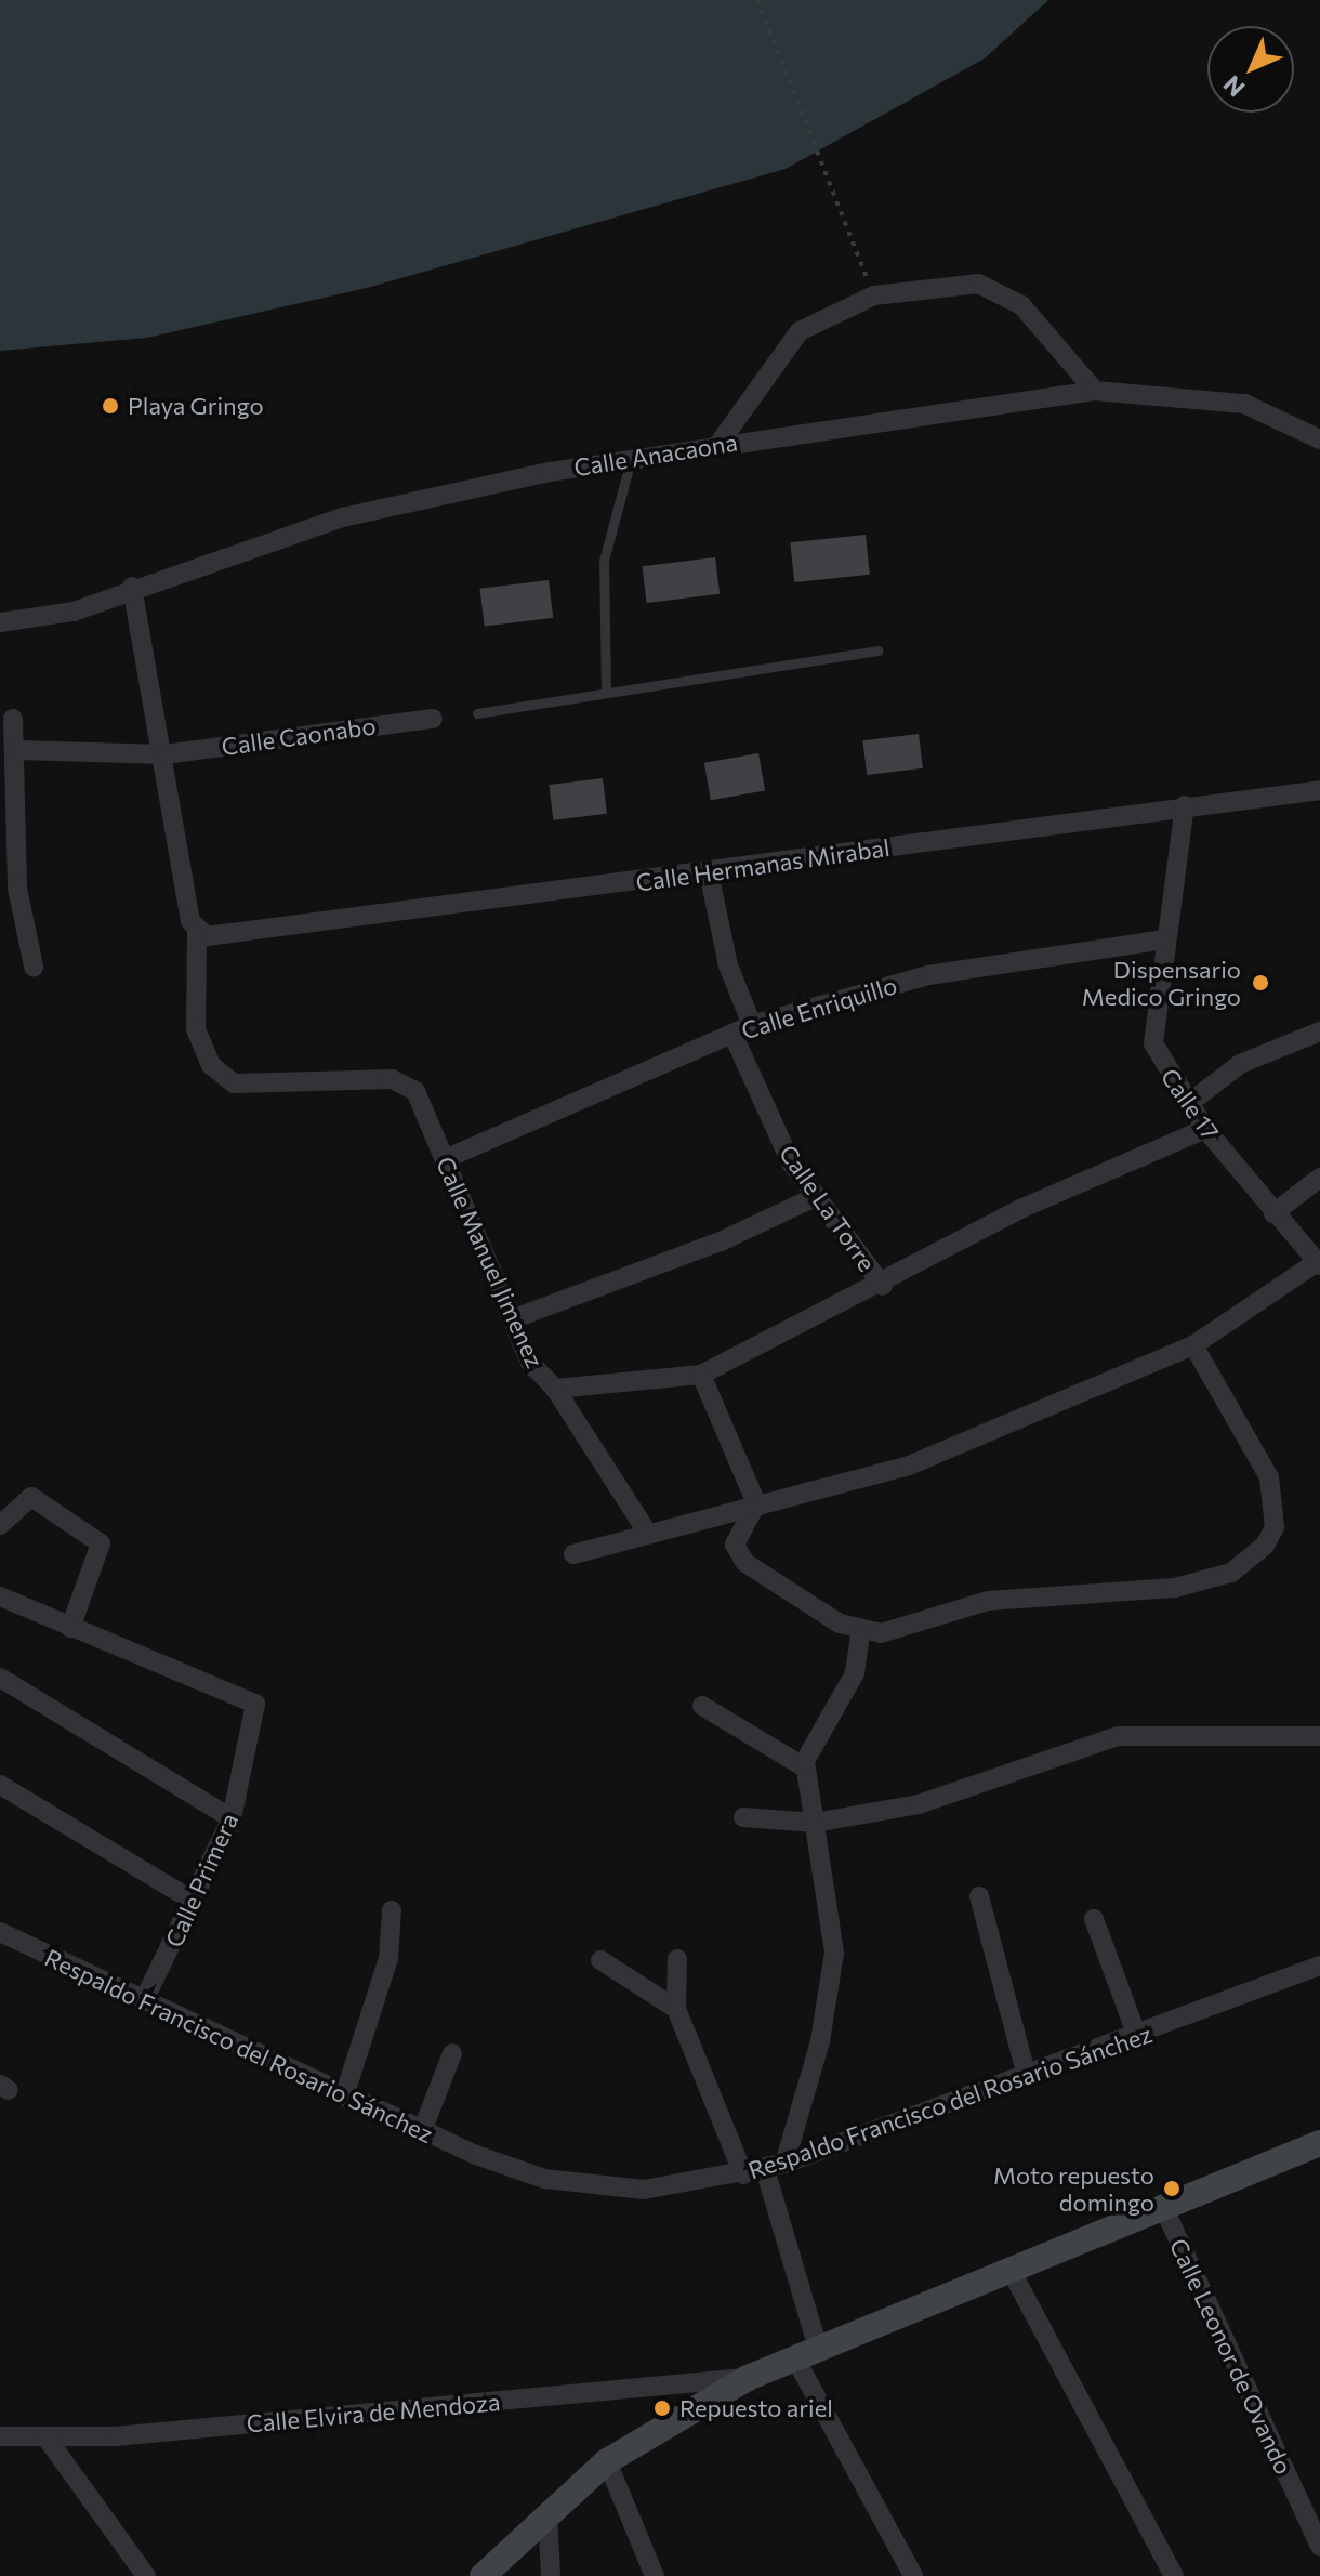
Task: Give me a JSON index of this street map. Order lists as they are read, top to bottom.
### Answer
{
  "streets": {
    "street": [
      "Calle Anacaona",
      "Calle Caonabo",
      "Calle Hermanas Mirabal",
      "Calle Enriquillo",
      "Calle 17",
      "Calle La Torre",
      "Calle Manuel Jimenez",
      "Calle Primera",
      "Respaldo Francisco del Rosario Sánchez",
      "Calle Leonor de Ovando",
      "Calle Elvira de Mendoza"
    ]
  },
  "crossings": [
    ["Calle Hermanas Mirabal", "Calle 17"],
    ["Calle Hermanas Mirabal", "Calle Manuel Jimenez"],
    ["Calle Enriquillo", "Calle 17"],
    ["Calle Enriquillo", "Calle La Torre"],
    ["Calle Enriquillo", "Calle Manuel Jimenez"],
    ["Calle 17", "Calle Manuel Jimenez"],
    ["Calle La Torre", "Calle Manuel Jimenez"],
    ["Calle Primera", "Respaldo Francisco del Rosario Sánchez"]
  ],
  "places": [
    "Playa Gringo",
    "Dispensario Medico Gringo",
    "Moto repuesto domingo",
    "Repuesto ariel"
  ],
  "north": "bottom left"
}
